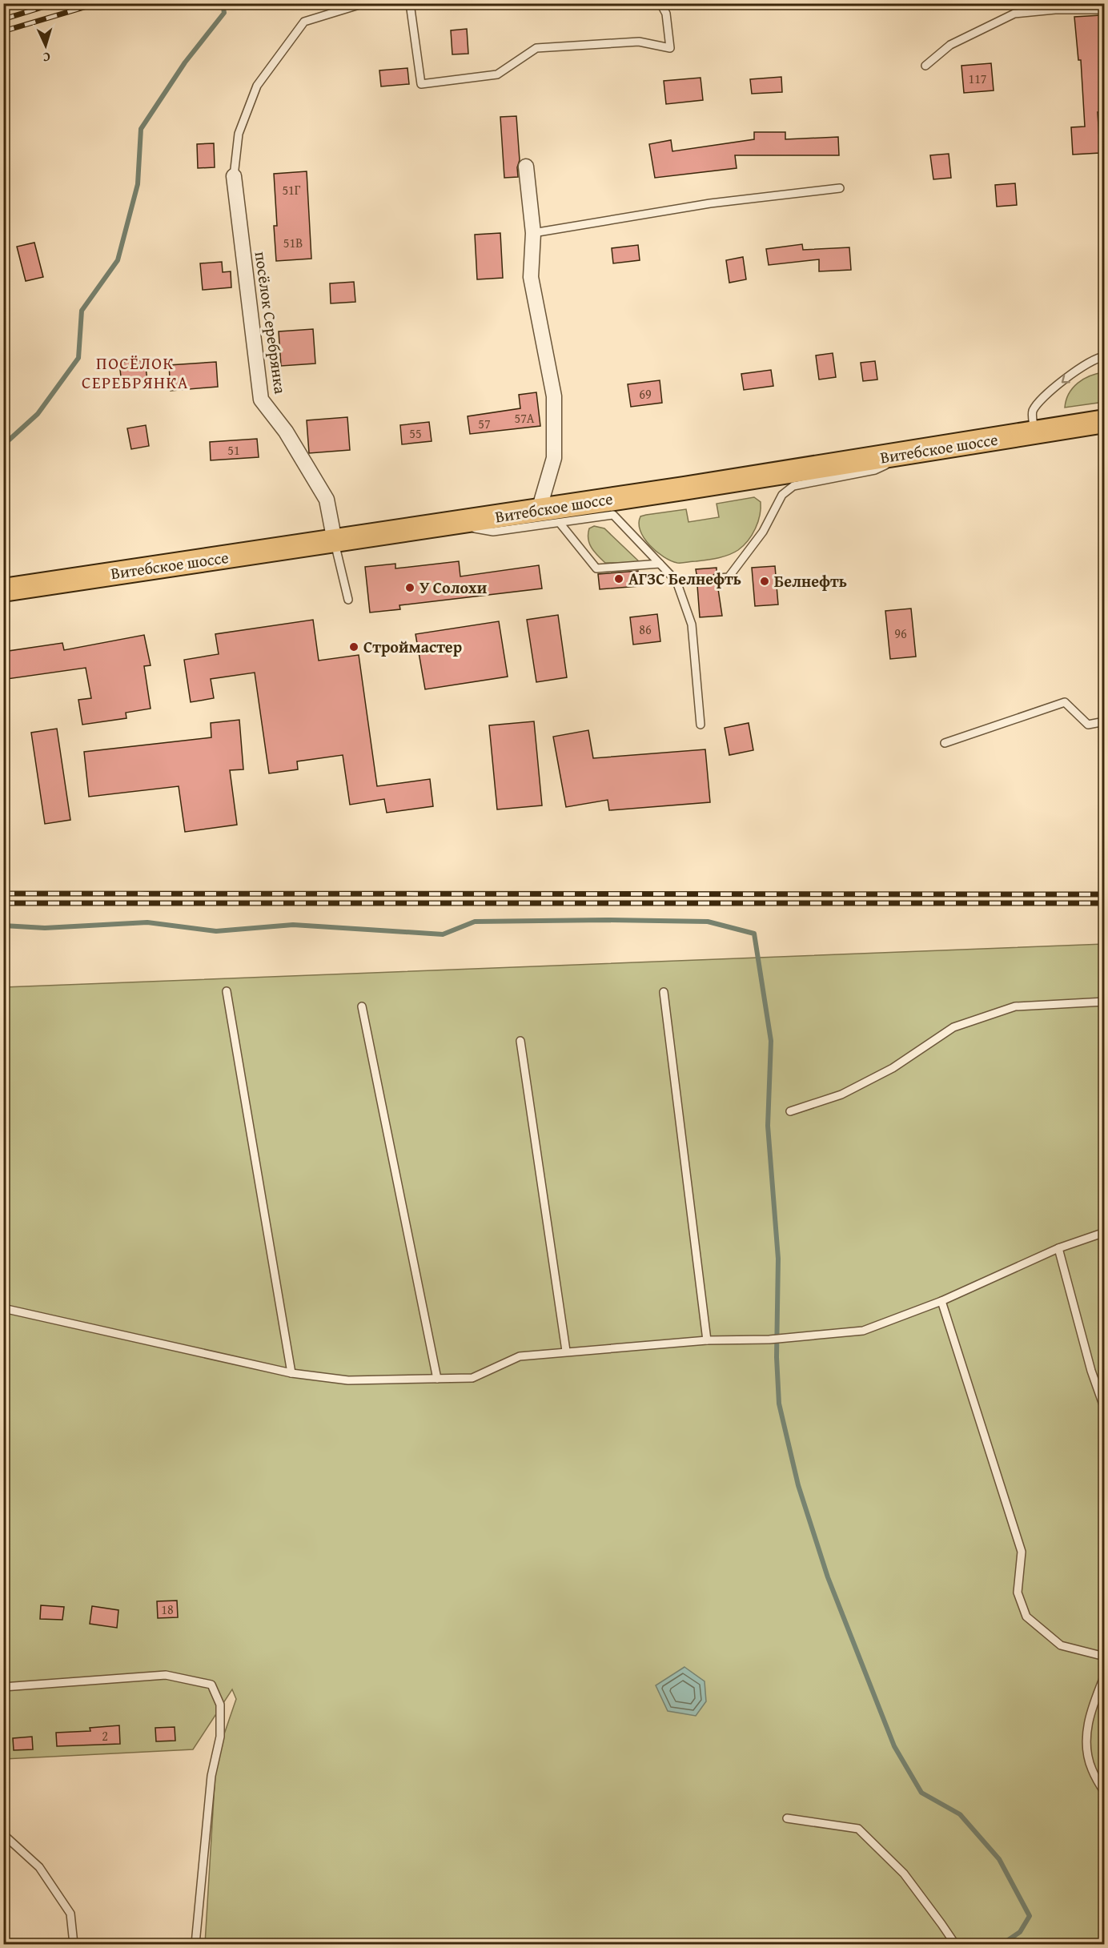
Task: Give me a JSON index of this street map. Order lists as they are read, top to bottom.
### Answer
{
  "streets": {
    "main road": ["Витебское шоссе"],
    "street": ["посёлок Серебрянка"]
  },
  "crossings": [
    ["посёлок Серебрянка", "Витебское шоссе"]
  ],
  "districts": ["ПОСЁЛОК СЕРЕБРЯНКА"],
  "places": [
    "АГЗС Белнефть",
    "Белнефть",
    "У Солохи",
    "Строймастер"
  ],
  "house_numbers": [
    "117",
    "51Г",
    "51В",
    "69",
    "57А",
    "57",
    "55",
    "51",
    "86",
    "96",
    "18",
    "2"
  ],
  "north": "bottom"
}
